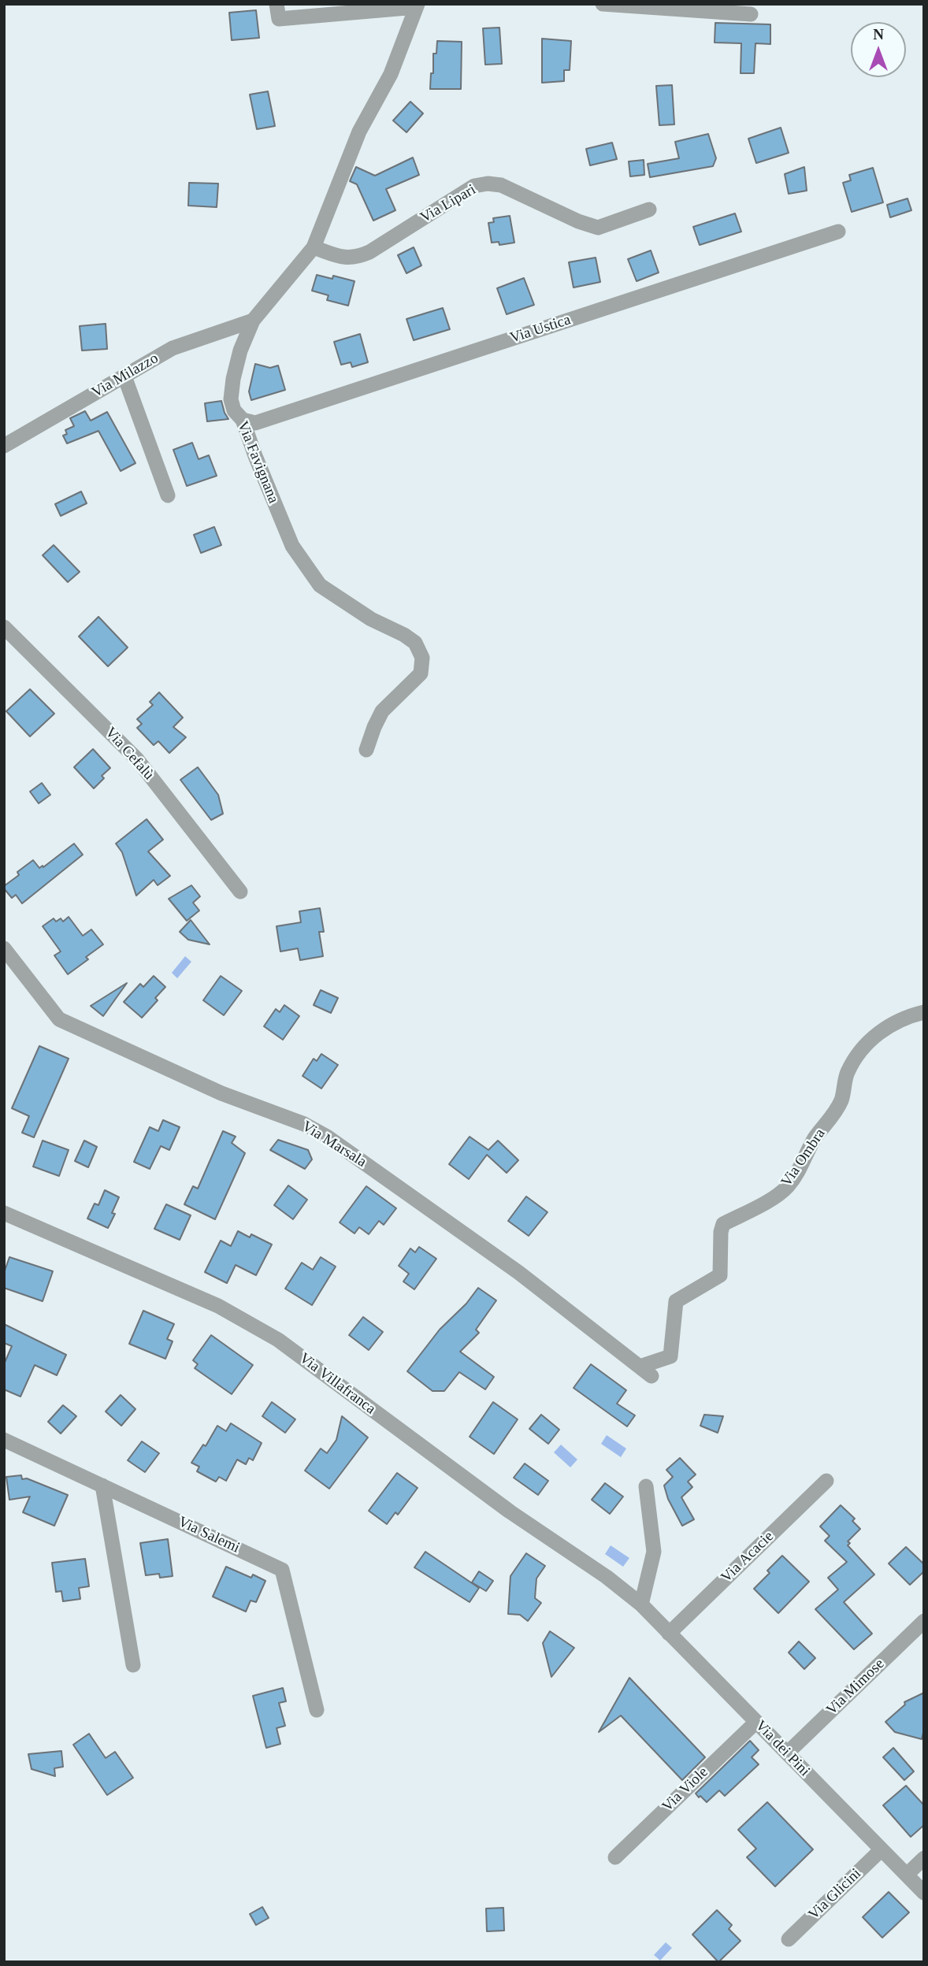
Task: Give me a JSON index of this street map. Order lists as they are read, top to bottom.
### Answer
{
  "streets": {
    "street": [
      "Via Lipari",
      "Via Ustica",
      "Via Milazzo",
      "Via Favignana",
      "Via Cefalù",
      "Via Marsala",
      "Via Ombra",
      "Via Villafranca",
      "Via Salemi",
      "Via Acacie",
      "Via Mimose",
      "Via dei Pini",
      "Via Viole",
      "Via Glicini"
    ]
  },
  "crossings": [
    ["Via Lipari", "Via Favignana"],
    ["Via Ustica", "Via Favignana"],
    ["Via Milazzo", "Via Favignana"],
    ["Via Marsala", "Via Ombra"],
    ["Via Villafranca", "Via dei Pini"],
    ["Via Acacie", "Via dei Pini"],
    ["Via Mimose", "Via dei Pini"],
    ["Via dei Pini", "Via Viole"],
    ["Via dei Pini", "Via Glicini"]
  ],
  "north": "top"
}
